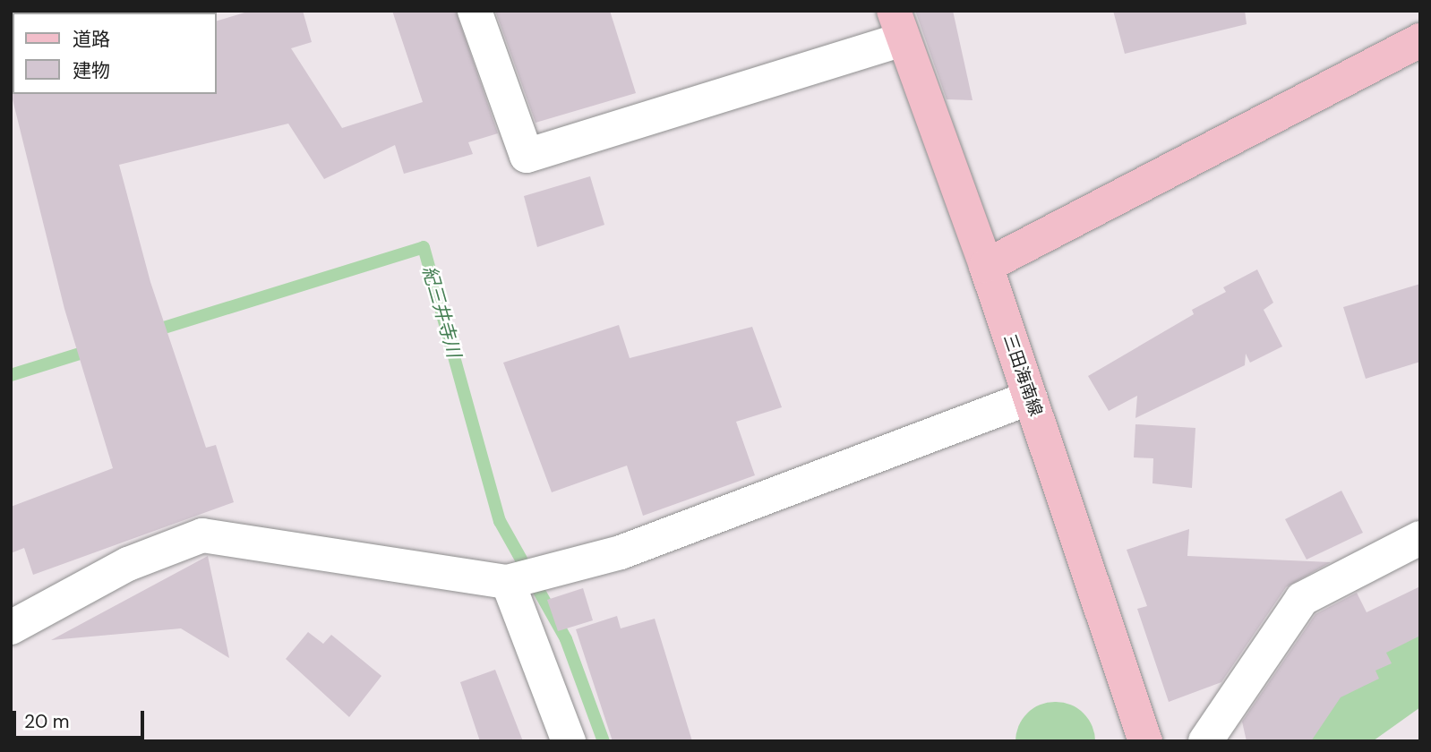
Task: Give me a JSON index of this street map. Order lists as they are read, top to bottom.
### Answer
{
  "streets": {
    "main road": ["三田海南線"]
  },
  "water": ["紀三井寺川"],
  "legend": ["道路", "建物"],
  "scale_bar": "20 m"
}
